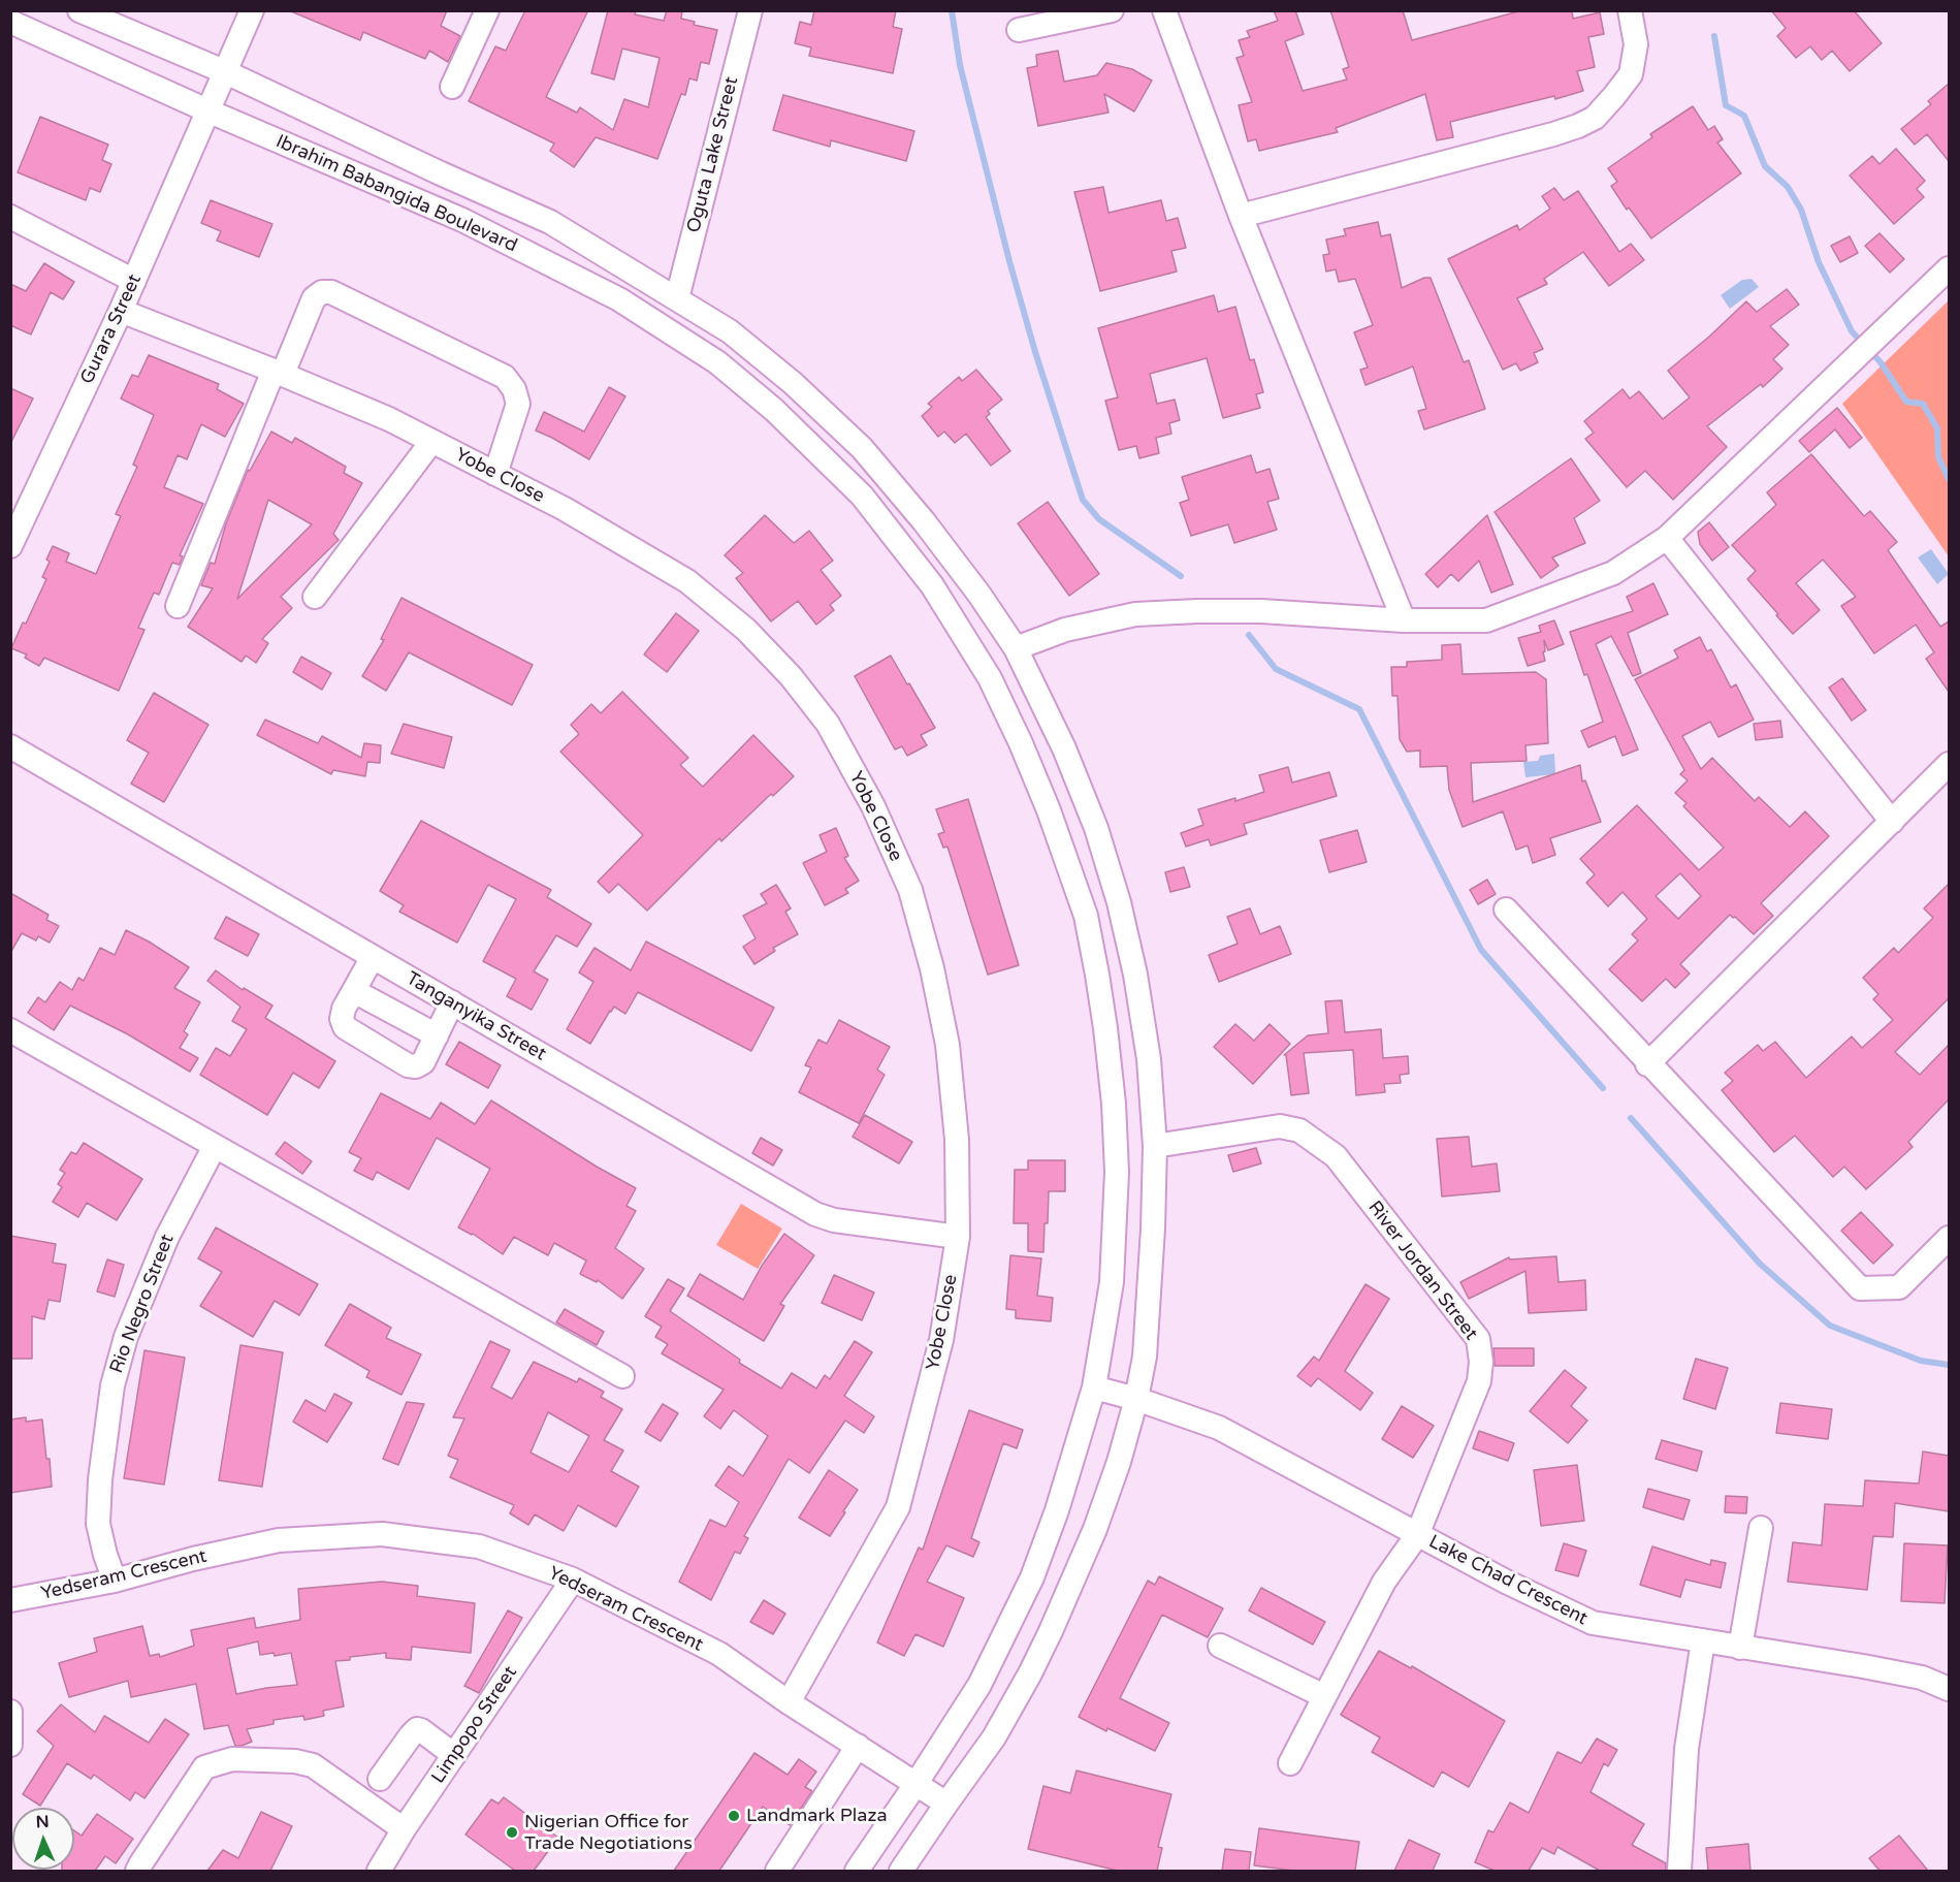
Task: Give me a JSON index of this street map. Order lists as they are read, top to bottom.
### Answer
{
  "streets": {
    "street": [
      "Oguta Lake Street",
      "Ibrahim Babangida Boulevard",
      "Gurara Street",
      "Yobe Close",
      "Tanganyika Street",
      "River Jordan Street",
      "Rio Negro Street",
      "Yedseram Crescent",
      "Lake Chad Crescent",
      "Limpopo Street"
    ]
  },
  "crossings": [
    ["Oguta Lake Street", "Ibrahim Babangida Boulevard"],
    ["Ibrahim Babangida Boulevard", "Gurara Street"],
    ["Ibrahim Babangida Boulevard", "River Jordan Street"],
    ["Ibrahim Babangida Boulevard", "Yedseram Crescent"],
    ["Ibrahim Babangida Boulevard", "Lake Chad Crescent"],
    ["Gurara Street", "Yobe Close"],
    ["Yobe Close", "Tanganyika Street"],
    ["Yobe Close", "Yedseram Crescent"],
    ["River Jordan Street", "Lake Chad Crescent"],
    ["Rio Negro Street", "Yedseram Crescent"],
    ["Yedseram Crescent", "Limpopo Street"]
  ],
  "places": ["Landmark Plaza", "Nigerian Office for Trade Negotiations"],
  "north": "top"
}
